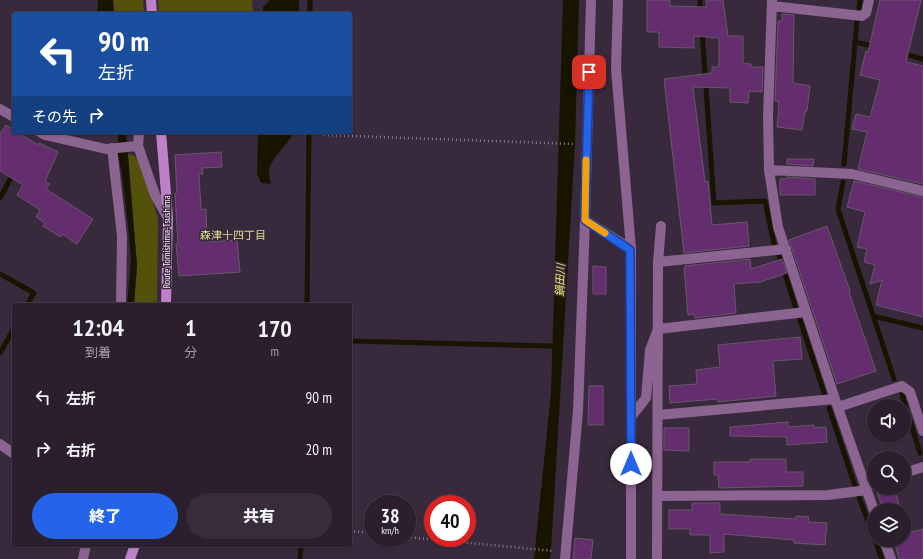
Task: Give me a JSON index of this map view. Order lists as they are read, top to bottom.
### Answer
{
  "streets": {
    "main road": ["Route Tomishima-Tsushima"]
  },
  "districts": ["森津十四丁目"],
  "water": ["鍋田川"],
  "page": {
    "turn": ["90 m", "左折"],
    "then": "その先",
    "eta": [
      "12:04",
      "到着",
      "1",
      "分",
      "170",
      "m"
    ],
    "list": [
      {
        "name": "左折",
        "value": "90 m"
      },
      {
        "name": "右折",
        "value": "20 m"
      }
    ],
    "buttons": ["終了", "共有"],
    "speed": "38 km/h",
    "limit": "40"
  }
}
